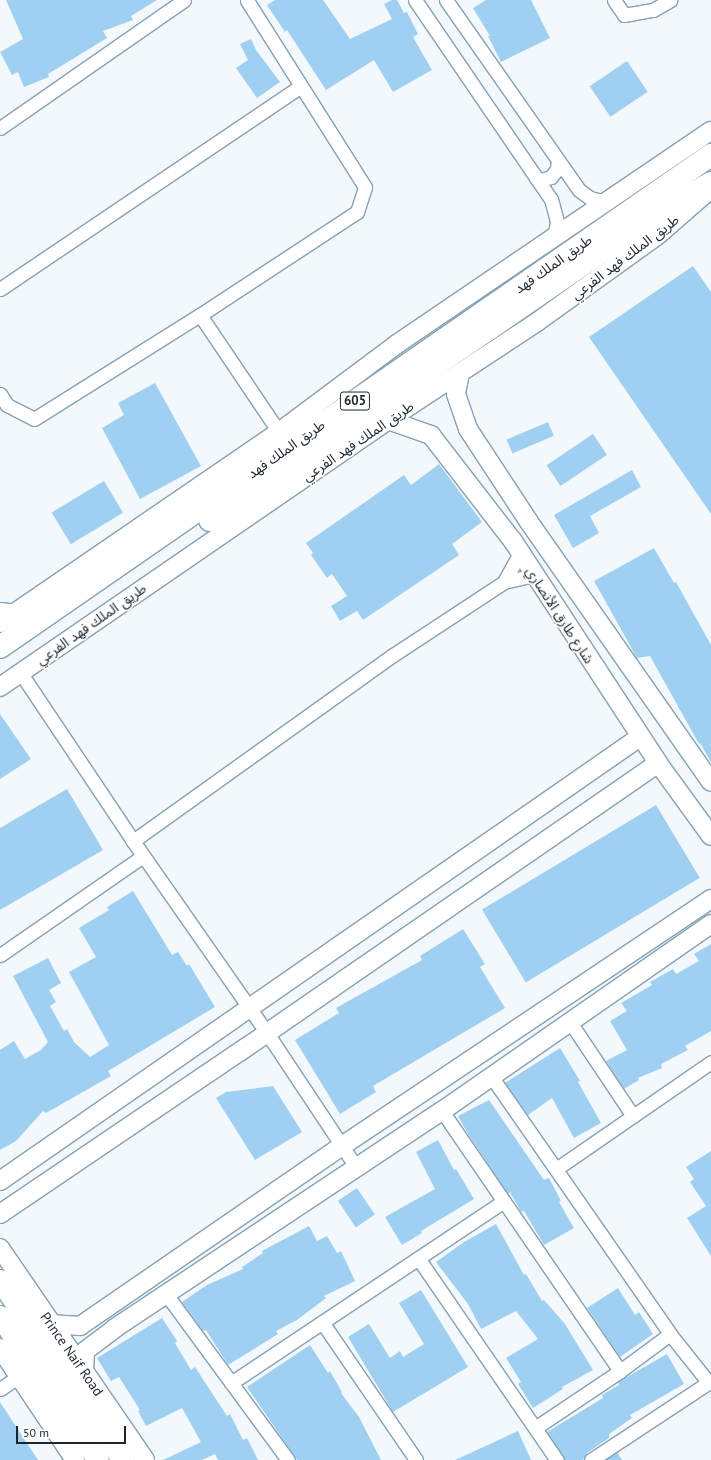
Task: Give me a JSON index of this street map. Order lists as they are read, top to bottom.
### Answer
{
  "streets": {
    "highway": ["طريق الملك فهد", "605"],
    "main road": ["Prince Naif Road"],
    "street": ["طريق الملك فهد الفرعي", "شارع طارق الأنصاري"]
  },
  "crossings": [
    ["طريق الملك فهد الفرعي", "شارع طارق الأنصاري"]
  ],
  "scale_bar": "50 m"
}
